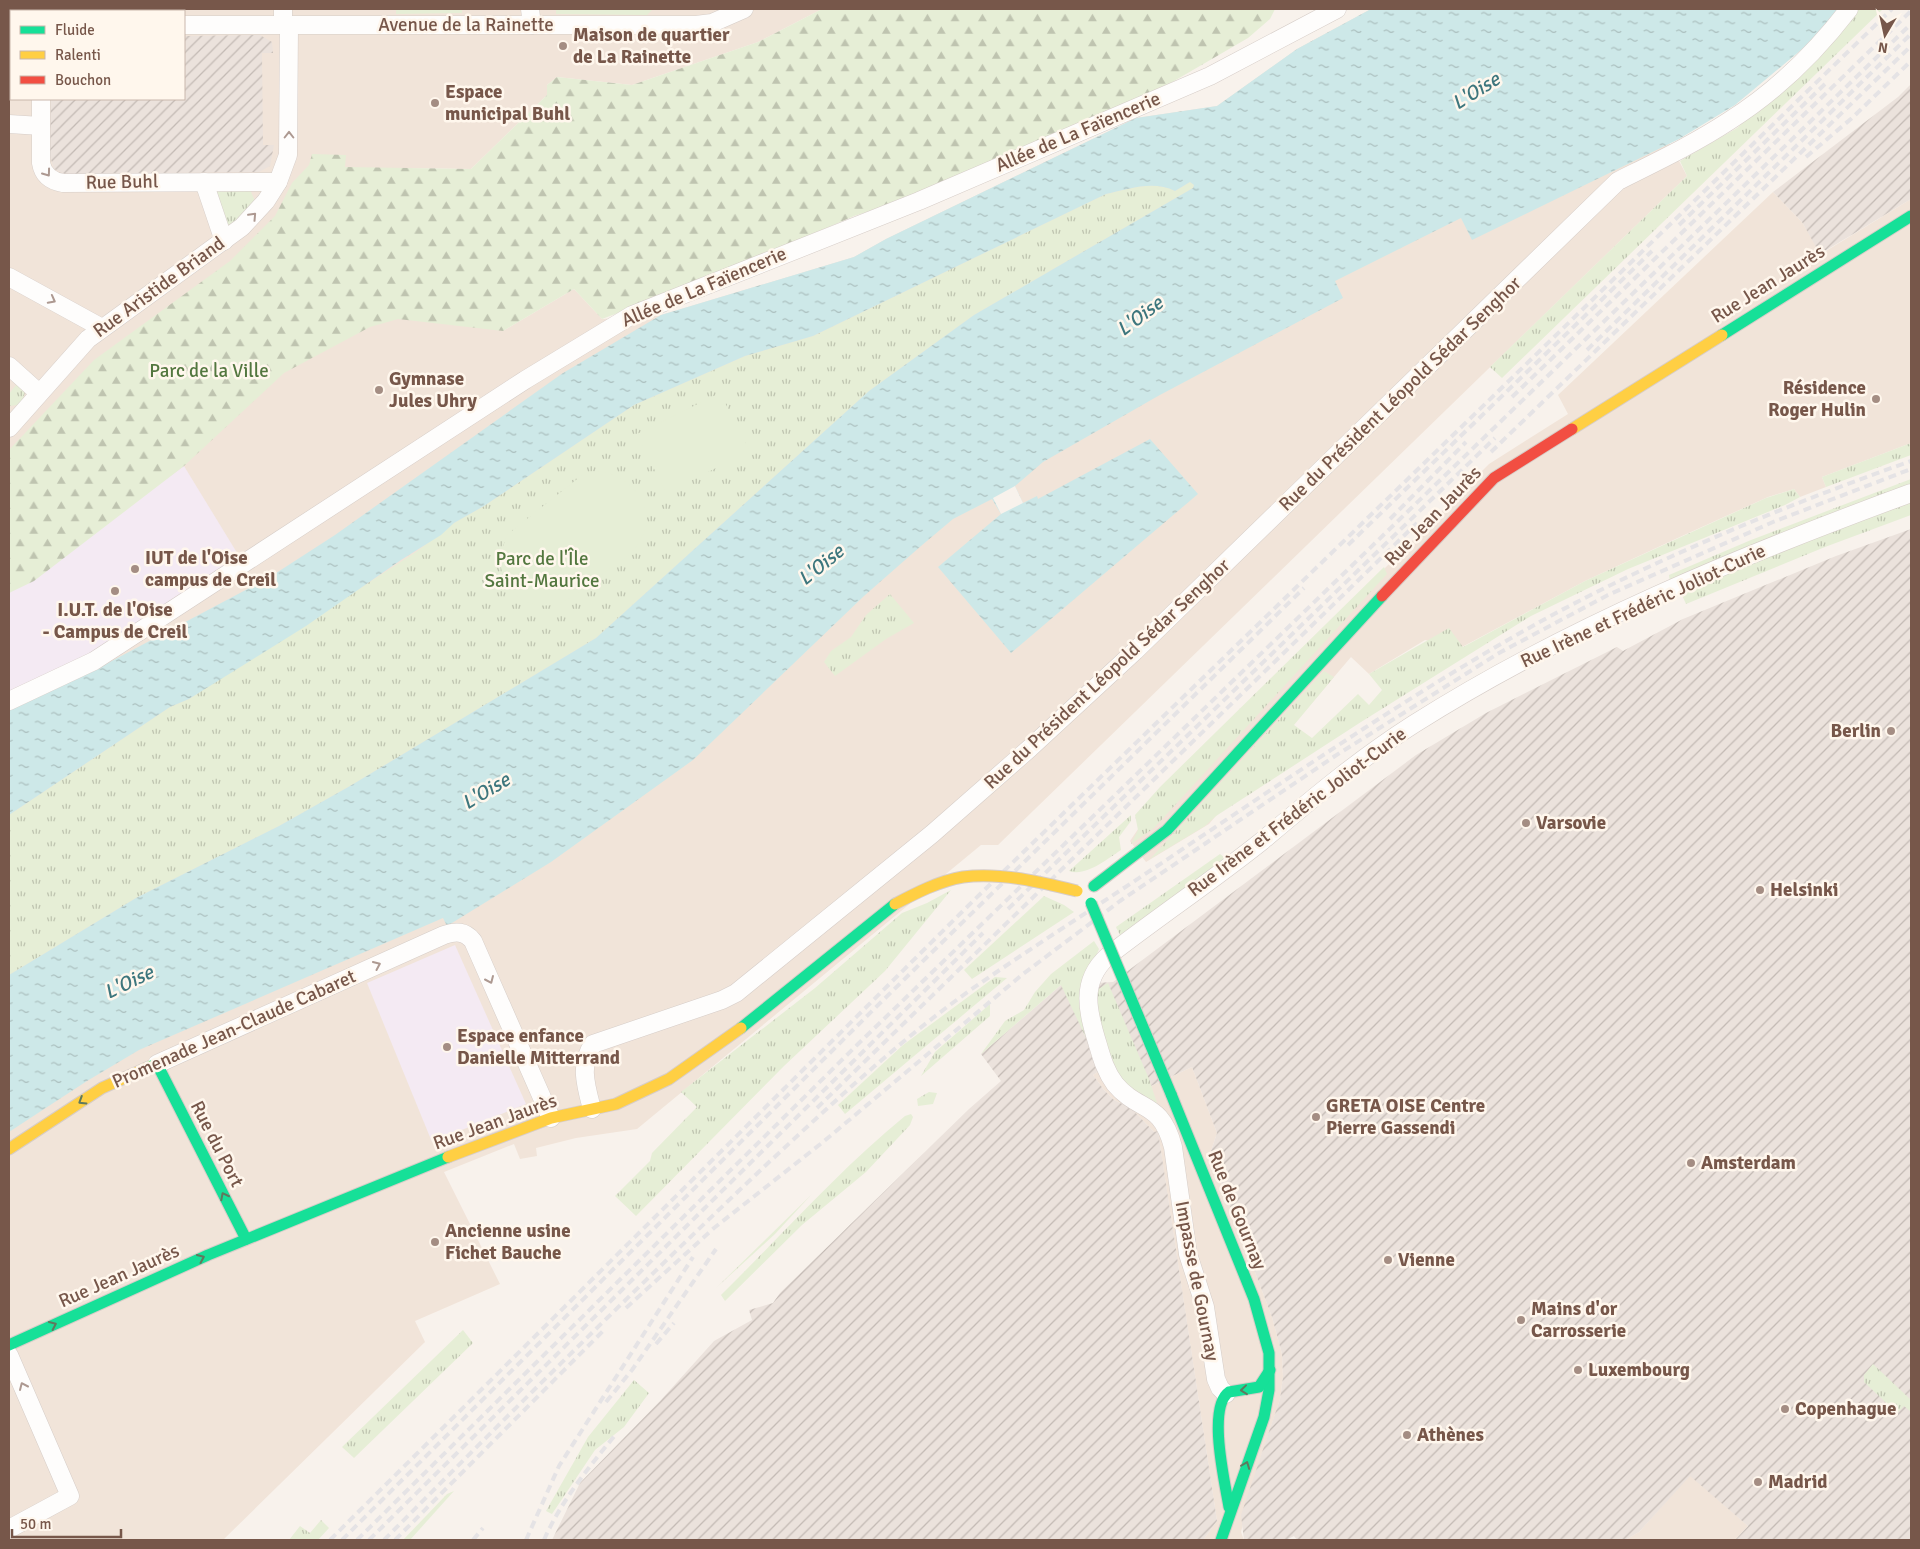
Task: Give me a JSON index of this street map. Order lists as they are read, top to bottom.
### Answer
{
  "streets": {
    "street": [
      "Avenue de la Rainette",
      "Allée de La Faïencerie",
      "Rue Buhl",
      "Rue Jean Jaurès",
      "Rue Aristide Briand",
      "Rue du Président Léopold Sédar Senghor",
      "Rue Irène et Frédéric Joliot-Curie",
      "Promenade Jean-Claude Cabaret",
      "Rue du Port",
      "Rue de Gournay",
      "Impasse de Gournay"
    ]
  },
  "crossings": [
    ["Avenue de la Rainette", "Rue Aristide Briand"],
    ["Rue Buhl", "Rue Aristide Briand"],
    ["Rue Jean Jaurès", "Rue du Président Léopold Sédar Senghor"],
    ["Rue Jean Jaurès", "Promenade Jean-Claude Cabaret"],
    ["Rue Jean Jaurès", "Rue du Port"],
    ["Rue Jean Jaurès", "Rue de Gournay"],
    ["Rue Irène et Frédéric Joliot-Curie", "Impasse de Gournay"],
    ["Promenade Jean-Claude Cabaret", "Rue du Port"],
    ["Rue de Gournay", "Impasse de Gournay"]
  ],
  "one_way": ["Rue Aristide Briand", "Rue du Port"],
  "water": ["L'Oise"],
  "parks": ["Parc de la Ville", "Parc de l'Île Saint-Maurice"],
  "places": [
    "Maison de quartier de La Rainette",
    "Espace municipal Buhl",
    "Gymnase Jules Uhry",
    "Résidence Roger Hulin",
    "IUT de l'Oise campus de Creil",
    "I.U.T. de l'Oise - Campus de Creil",
    "Berlin",
    "Varsovie",
    "Helsinki",
    "Espace enfance Danielle Mitterrand",
    "GRETA OISE Centre Pierre Gassendi",
    "Amsterdam",
    "Ancienne usine Fichet Bauche",
    "Vienne",
    "Mains d'or Carrosserie",
    "Luxembourg",
    "Copenhague",
    "Athènes",
    "Madrid"
  ],
  "legend": ["Fluide", "Ralenti", "Bouchon"],
  "scale_bar": "50 m",
  "north": "bottom"
}
